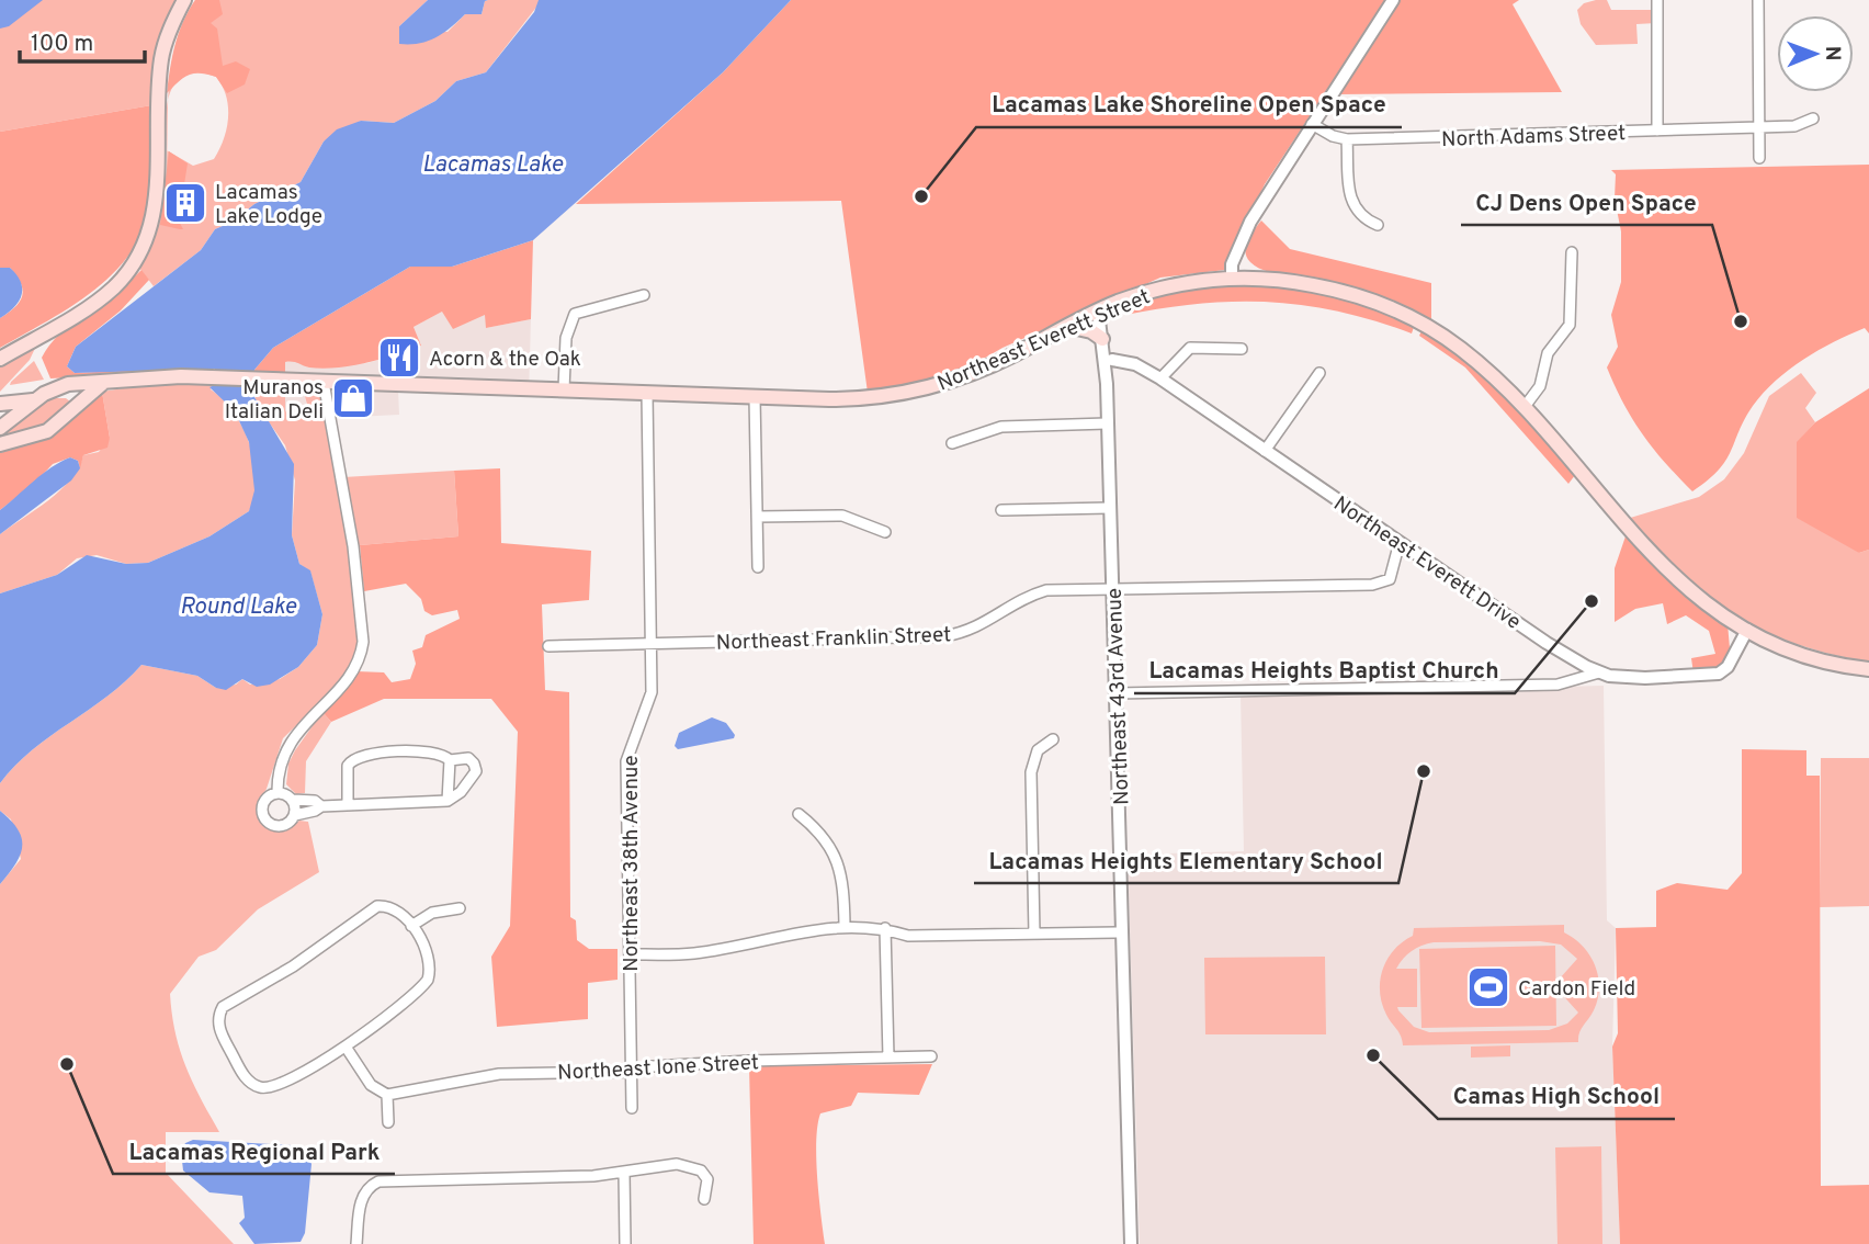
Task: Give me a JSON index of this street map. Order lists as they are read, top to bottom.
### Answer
{
  "streets": {
    "main road": ["Northeast Everett Street"],
    "street": [
      "North Adams Street",
      "Northeast Everett Drive",
      "Northeast Franklin Street",
      "Northeast 43rd Avenue",
      "Northeast 38th Avenue",
      "Northeast Ione Street"
    ]
  },
  "crossings": [
    ["Northeast Everett Street", "Northeast Everett Drive"],
    ["Northeast Everett Street", "Northeast 43rd Avenue"],
    ["Northeast Everett Street", "Northeast 38th Avenue"],
    ["Northeast Everett Drive", "Northeast Franklin Street"],
    ["Northeast Everett Drive", "Northeast 43rd Avenue"],
    ["Northeast Franklin Street", "Northeast 43rd Avenue"],
    ["Northeast Franklin Street", "Northeast 38th Avenue"],
    ["Northeast 38th Avenue", "Northeast Ione Street"]
  ],
  "water": ["Lacamas Lake", "Round Lake"],
  "places": {
    "other": [
      "Lacamas Lake Shoreline Open Space",
      "CJ Dens Open Space",
      "Lacamas Heights Baptist Church",
      "Lacamas Heights Elementary School",
      "Camas High School",
      "Lacamas Regional Park"
    ],
    "building": ["Lacamas Lake Lodge"],
    "restaurant": ["Acorn & the Oak"],
    "shop": ["Muranos Italian Deli"],
    "sports": ["Cardon Field"]
  },
  "scale_bar": "100 m",
  "north": "right"
}
